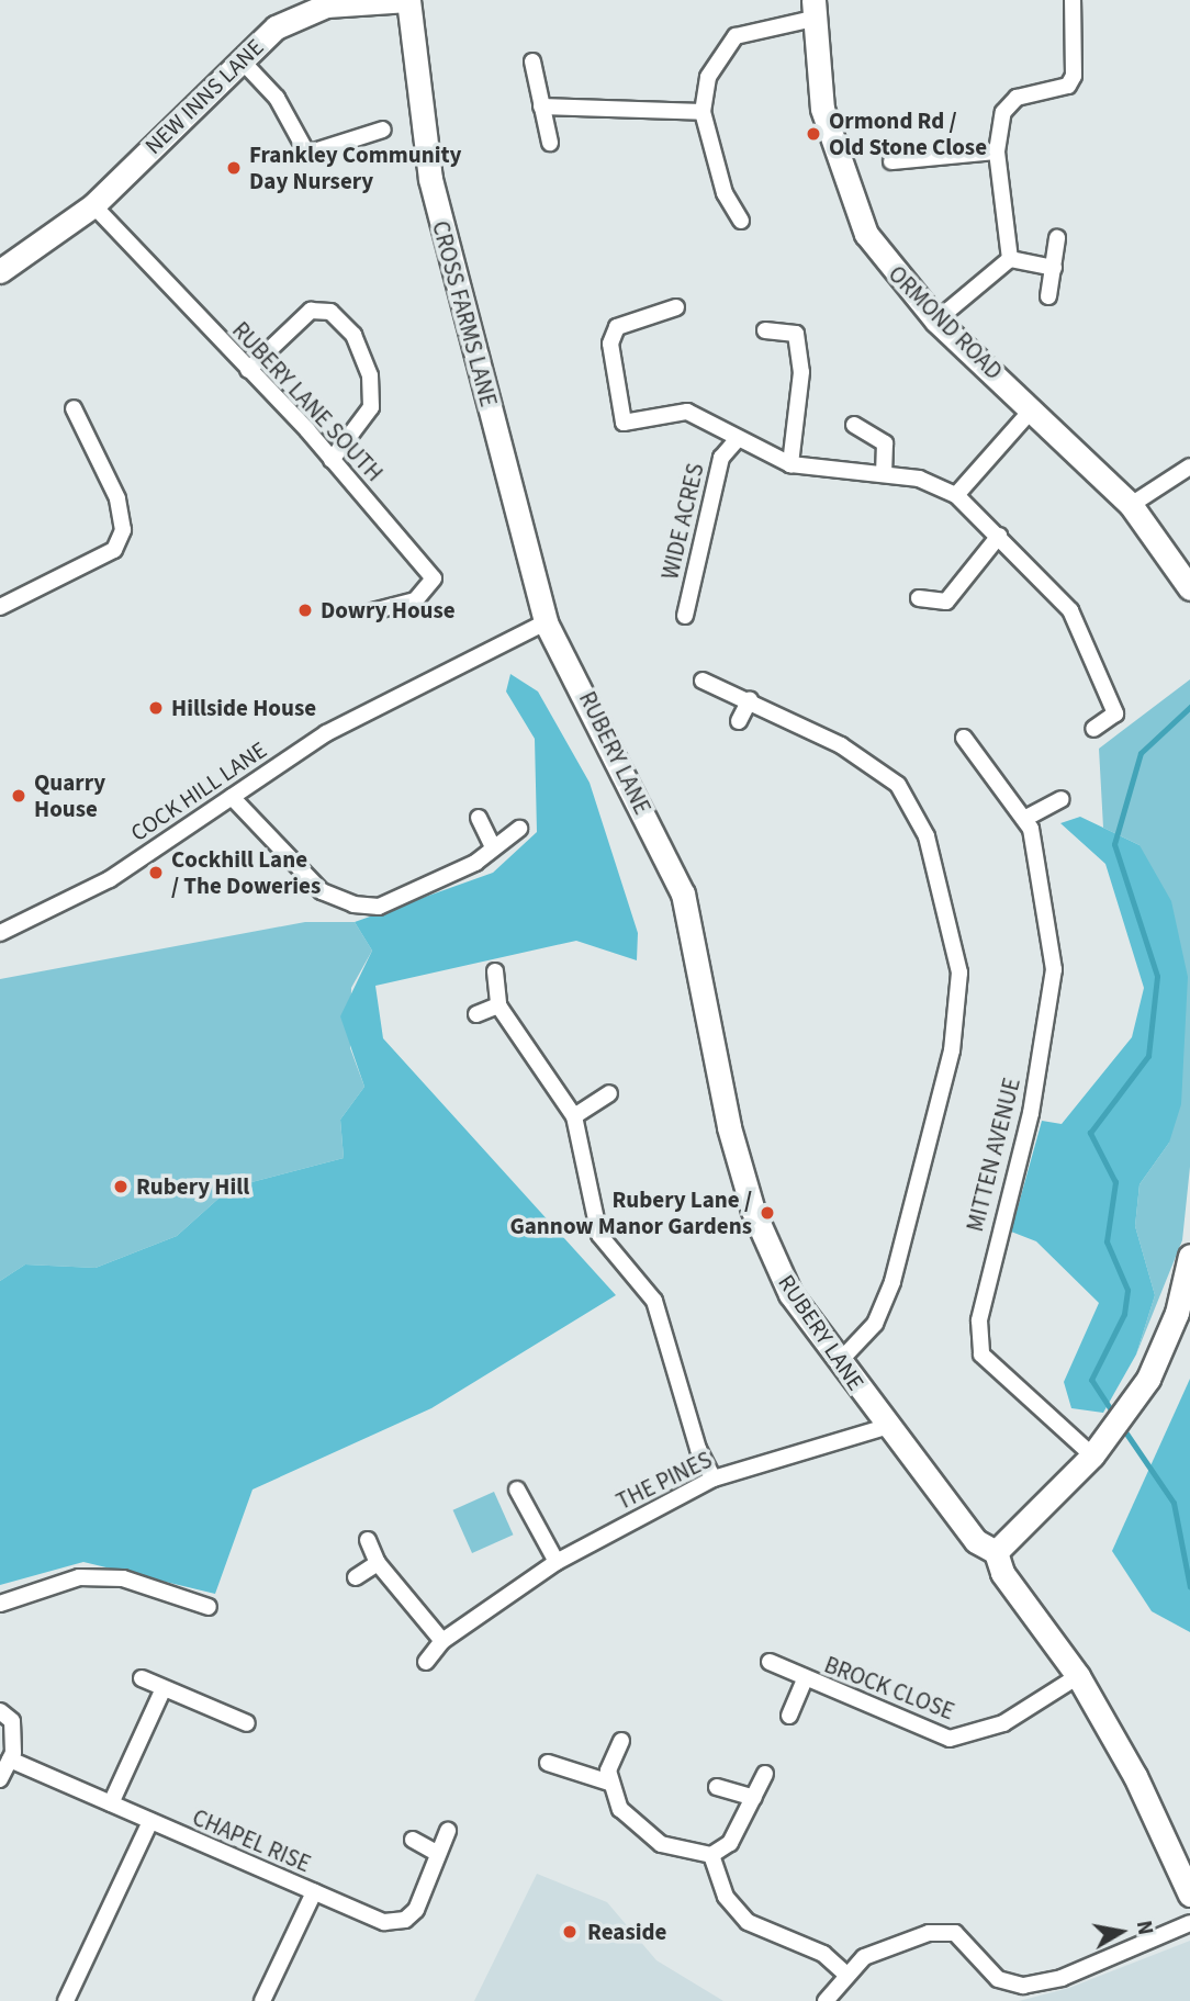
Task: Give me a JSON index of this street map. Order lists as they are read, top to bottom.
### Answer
{
  "streets": {
    "street": [
      "NEW INNS LANE",
      "CROSS FARMS LANE",
      "ORMOND ROAD",
      "RUBERY LANE SOUTH",
      "WIDE ACRES",
      "RUBERY LANE",
      "COCK HILL LANE",
      "MITTEN AVENUE",
      "THE PINES",
      "BROCK CLOSE",
      "CHAPEL RISE"
    ]
  },
  "crossings": [
    ["NEW INNS LANE", "CROSS FARMS LANE"],
    ["NEW INNS LANE", "RUBERY LANE SOUTH"],
    ["CROSS FARMS LANE", "RUBERY LANE"],
    ["CROSS FARMS LANE", "COCK HILL LANE"],
    ["RUBERY LANE", "COCK HILL LANE"],
    ["RUBERY LANE", "THE PINES"],
    ["RUBERY LANE", "BROCK CLOSE"]
  ],
  "places": [
    "Ormond Rd / Old Stone Close",
    "Frankley Community Day Nursery",
    "Dowry House",
    "Hillside House",
    "Quarry House",
    "Cockhill Lane / The Doweries",
    "Rubery Hill",
    "Rubery Lane / Gannow Manor Gardens",
    "Reaside"
  ],
  "north": "right"
}
